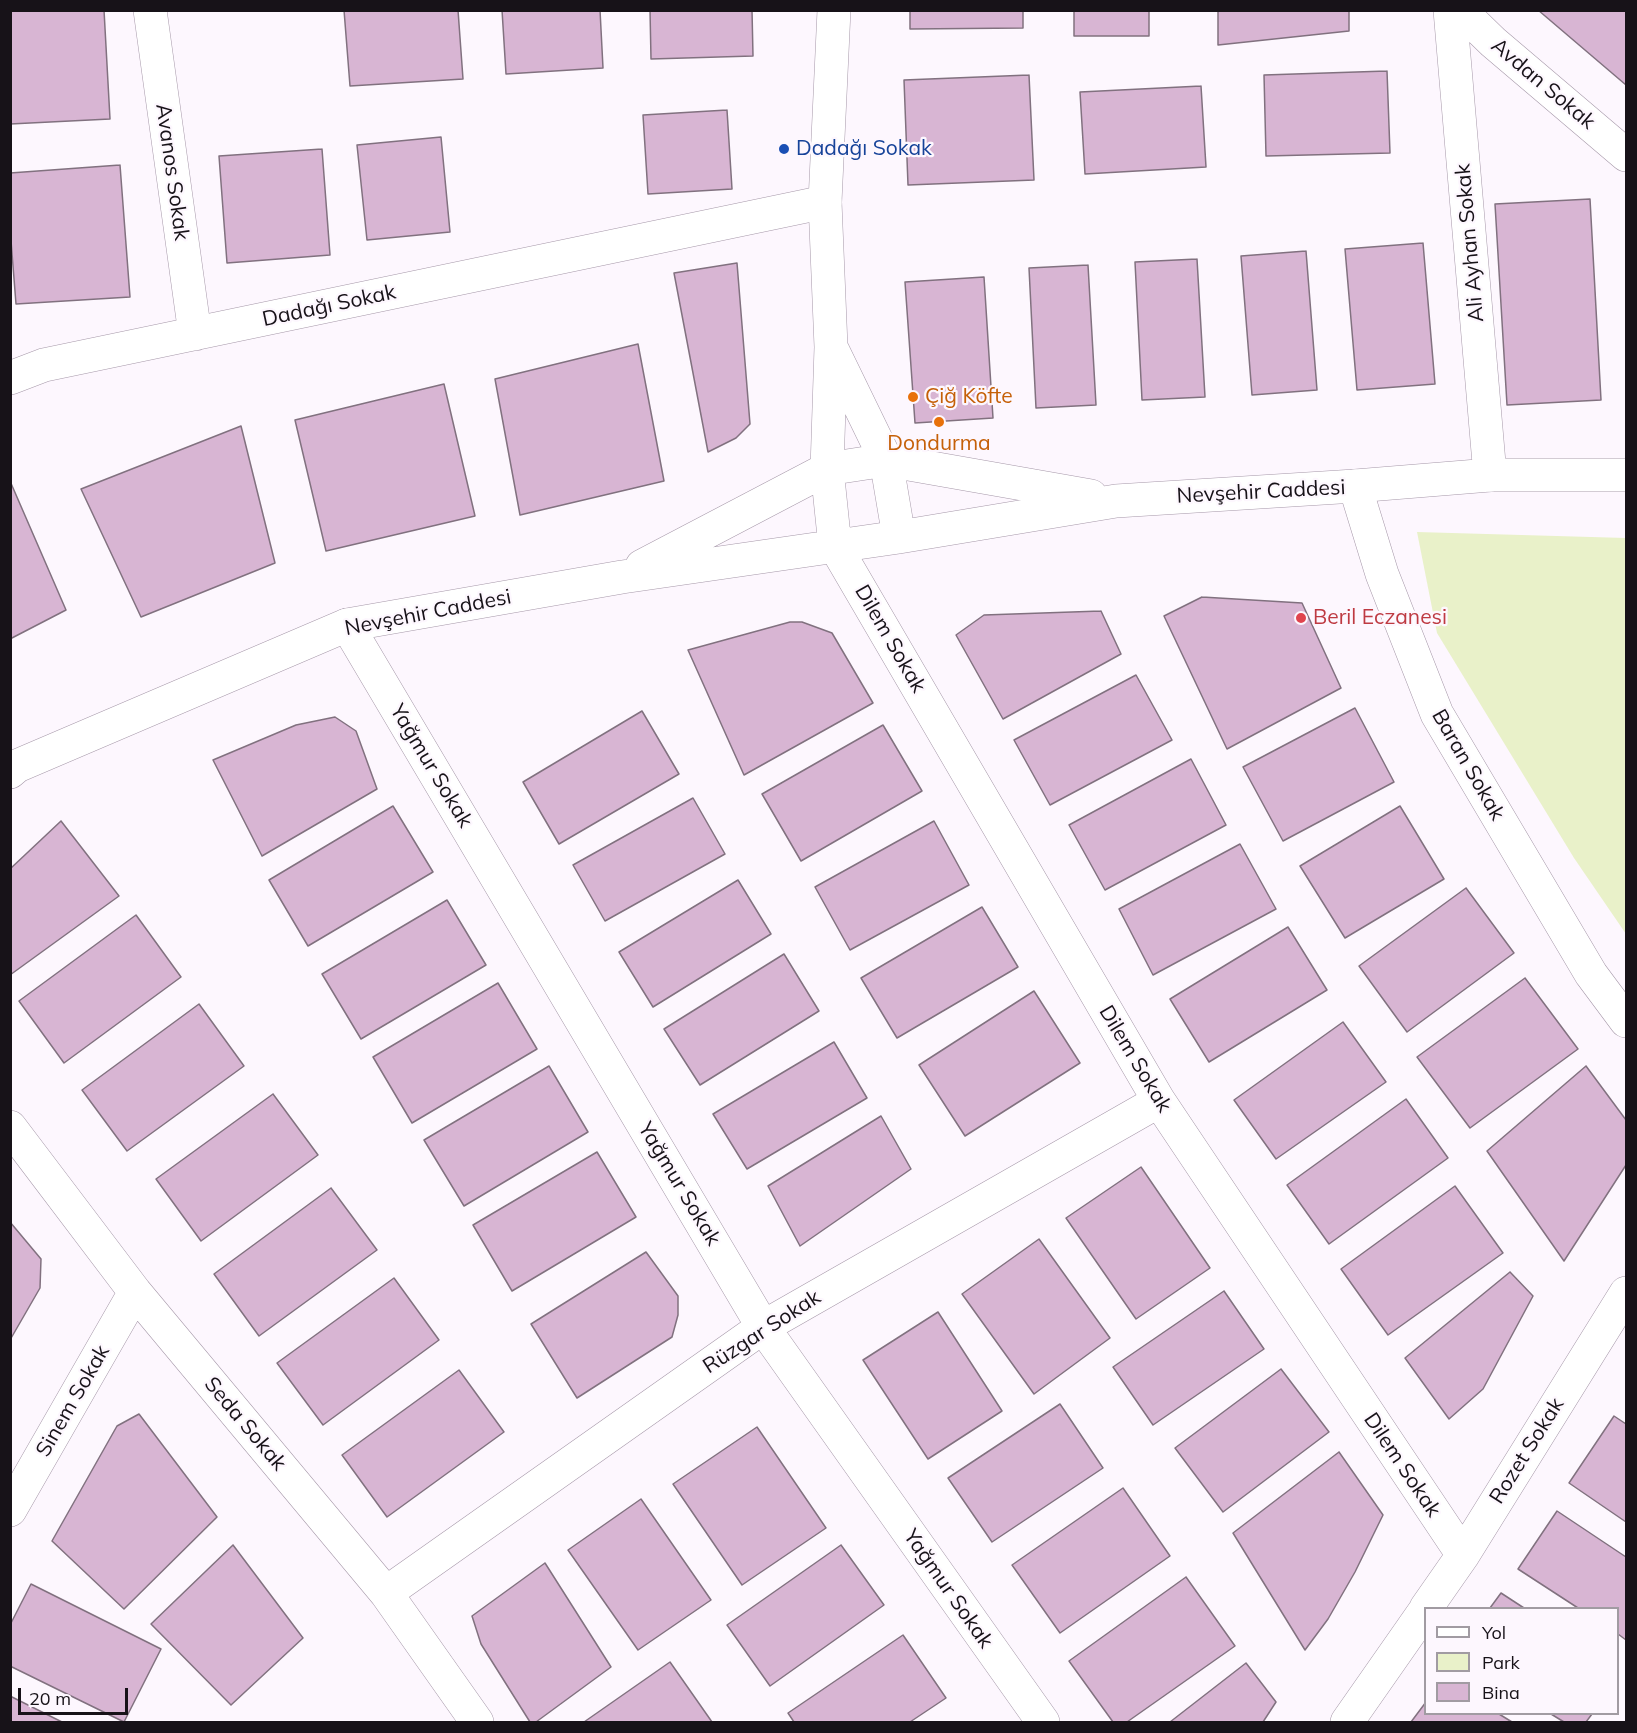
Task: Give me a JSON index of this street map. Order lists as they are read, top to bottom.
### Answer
{
  "streets": {
    "street": [
      "Avdan Sokak",
      "Avanos Sokak",
      "Ali Ayhan Sokak",
      "Dadağı Sokak",
      "Nevşehir Caddesi",
      "Dilem Sokak",
      "Baran Sokak",
      "Yağmur Sokak",
      "Rüzgar Sokak",
      "Sinem Sokak",
      "Seda Sokak",
      "Rozet Sokak"
    ]
  },
  "crossings": [
    ["Avanos Sokak", "Dadağı Sokak"],
    ["Ali Ayhan Sokak", "Nevşehir Caddesi"],
    ["Nevşehir Caddesi", "Dilem Sokak"],
    ["Nevşehir Caddesi", "Baran Sokak"],
    ["Nevşehir Caddesi", "Yağmur Sokak"],
    ["Dilem Sokak", "Rüzgar Sokak"],
    ["Dilem Sokak", "Rozet Sokak"],
    ["Yağmur Sokak", "Rüzgar Sokak"],
    ["Rüzgar Sokak", "Seda Sokak"],
    ["Sinem Sokak", "Seda Sokak"]
  ],
  "places": [
    "Dadağı Sokak",
    "Çiğ Köfte",
    "Dondurma",
    "Beril Eczanesi"
  ],
  "legend": ["Yol", "Park", "Bina"],
  "scale_bar": "20 m"
}
